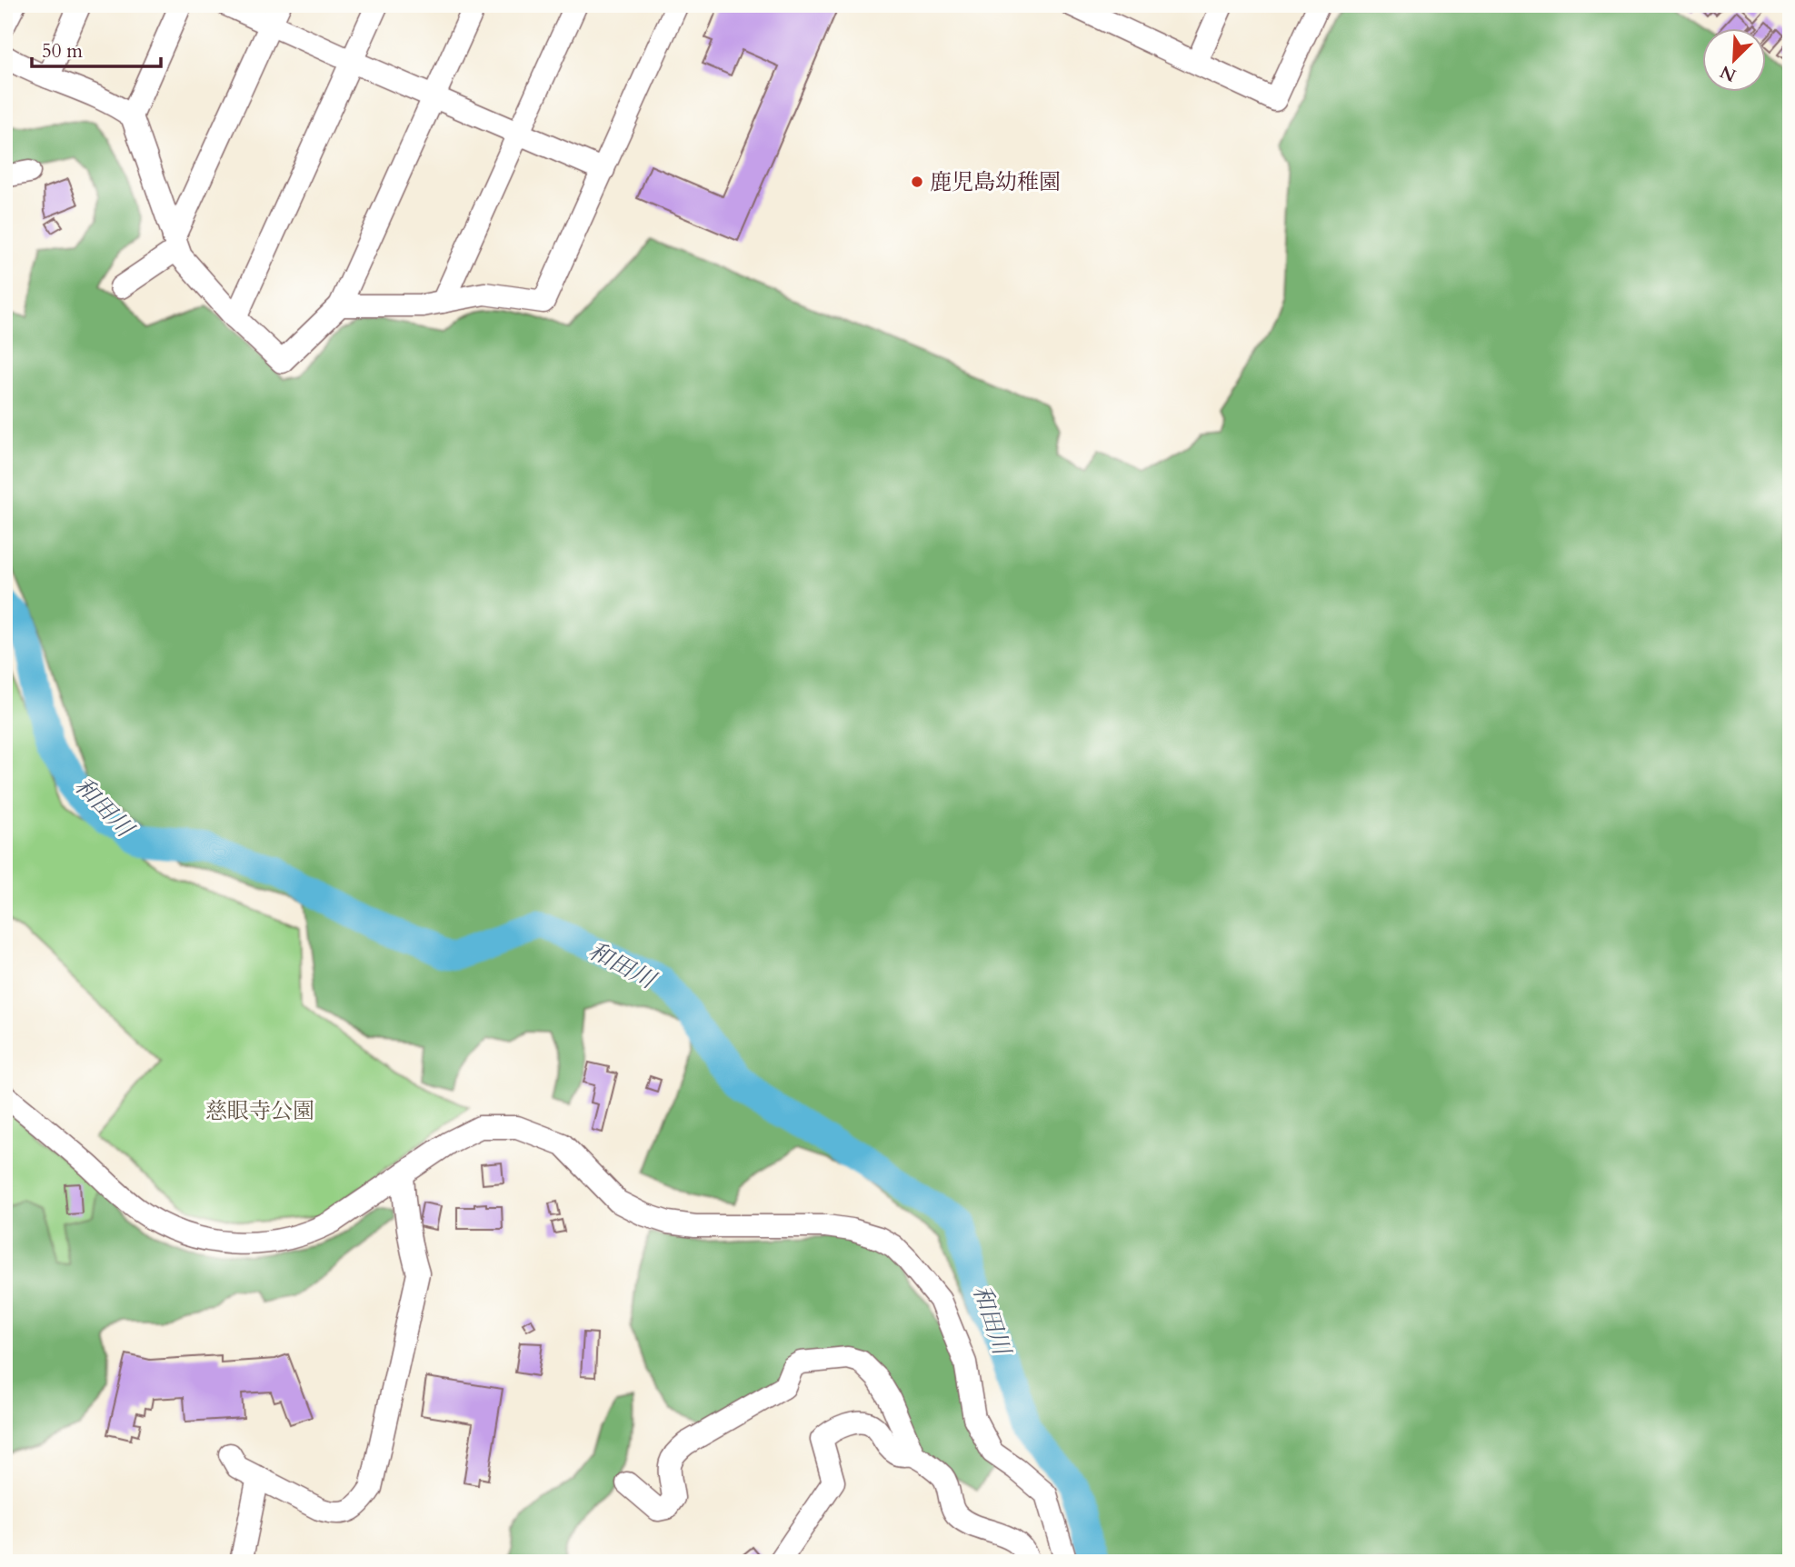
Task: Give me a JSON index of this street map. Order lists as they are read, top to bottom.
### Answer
{
  "water": ["和田川"],
  "parks": ["慈眼寺公園"],
  "places": ["鹿児島幼稚園"],
  "scale_bar": "50 m",
  "north": "bottom left"
}
